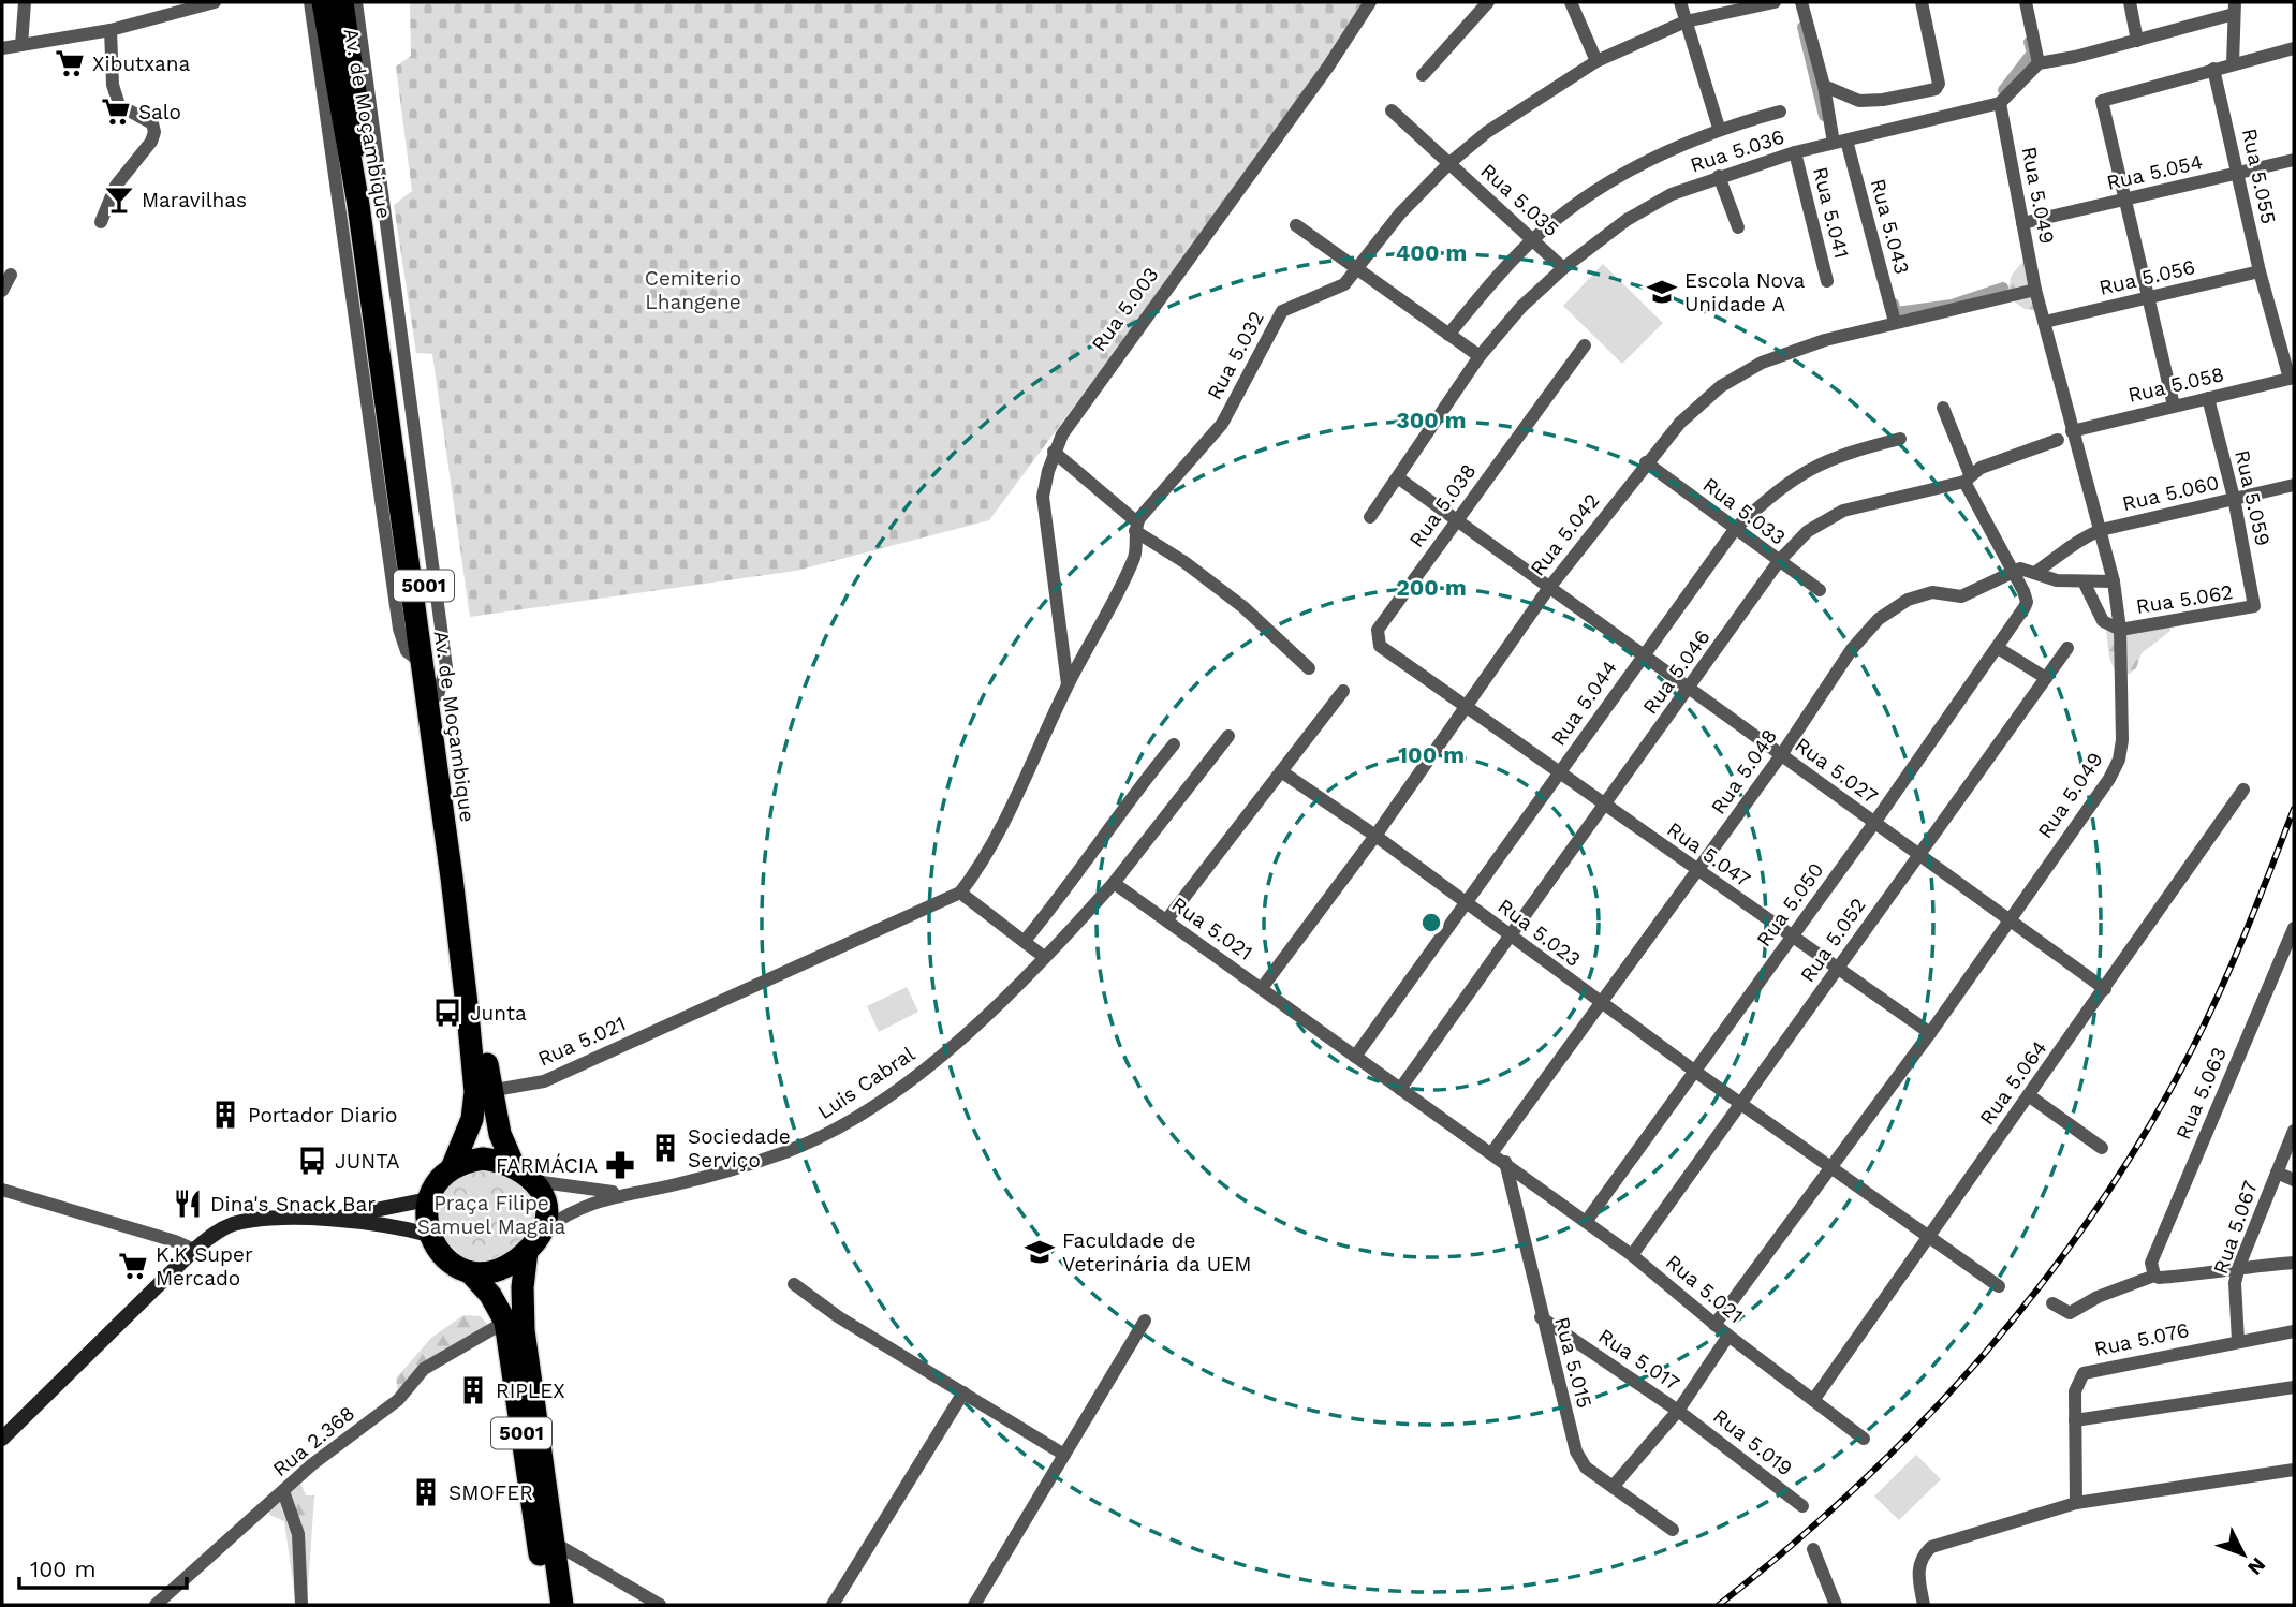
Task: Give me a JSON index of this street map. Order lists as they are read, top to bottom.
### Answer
{
  "streets": {
    "highway": ["Av. de Moçambique", "5001"],
    "street": [
      "Rua 5.036",
      "Rua 5.054",
      "Rua 5.055",
      "Rua 5.049",
      "Rua 5.035",
      "Rua 5.041",
      "Rua 5.043",
      "Rua 5.056",
      "Rua 5.003",
      "Rua 5.032",
      "Rua 5.058",
      "Rua 5.060",
      "Rua 5.059",
      "Rua 5.038",
      "Rua 5.033",
      "Rua 5.042",
      "Rua 5.062",
      "Rua 5.046",
      "Rua 5.044",
      "Rua 5.027",
      "Rua 5.048",
      "Rua 5.047",
      "Rua 5.050",
      "Rua 5.021",
      "Rua 5.023",
      "Rua 5.052",
      "Luis Cabral",
      "Rua 5.064",
      "Rua 5.063",
      "Rua 5.067",
      "Rua 5.076",
      "Rua 5.017",
      "Rua 5.015",
      "Rua 2.368",
      "Rua 5.019"
    ]
  },
  "crossings": [
    ["Av. de Moçambique", "5001"],
    ["Av. de Moçambique", "Rua 5.021"],
    ["Av. de Moçambique", "Luis Cabral"],
    ["Rua 5.036", "Rua 5.049"],
    ["Rua 5.036", "Rua 5.035"],
    ["Rua 5.036", "Rua 5.041"],
    ["Rua 5.036", "Rua 5.043"],
    ["Rua 5.036", "Rua 5.027"],
    ["Rua 5.054", "Rua 5.055"],
    ["Rua 5.054", "Rua 5.049"],
    ["Rua 5.055", "Rua 5.056"],
    ["Rua 5.055", "Rua 5.058"],
    ["Rua 5.049", "Rua 5.056"],
    ["Rua 5.049", "Rua 5.058"],
    ["Rua 5.049", "Rua 5.060"],
    ["Rua 5.049", "Rua 5.042"],
    ["Rua 5.049", "Rua 5.062"],
    ["Rua 5.049", "Rua 5.027"],
    ["Rua 5.049", "Rua 5.048"],
    ["Rua 5.049", "Rua 5.047"],
    ["Rua 5.049", "Rua 5.021"],
    ["Rua 5.049", "Rua 5.023"],
    ["Rua 5.035", "Rua 5.032"],
    ["Rua 5.043", "Rua 5.042"],
    ["Rua 5.058", "Rua 5.059"],
    ["Rua 5.060", "Rua 5.059"],
    ["Rua 5.059", "Rua 5.062"],
    ["Rua 5.038", "Rua 5.042"],
    ["Rua 5.038", "Rua 5.027"],
    ["Rua 5.038", "Rua 5.047"],
    ["Rua 5.033", "Rua 5.042"],
    ["Rua 5.033", "Rua 5.046"],
    ["Rua 5.033", "Rua 5.044"],
    ["Rua 5.042", "Rua 5.027"],
    ["Rua 5.042", "Rua 5.047"],
    ["Rua 5.042", "Rua 5.021"],
    ["Rua 5.042", "Rua 5.023"],
    ["5001", "Luis Cabral"],
    ["5001", "Rua 2.368"],
    ["Rua 5.046", "Rua 5.027"],
    ["Rua 5.046", "Rua 5.047"],
    ["Rua 5.046", "Rua 5.021"],
    ["Rua 5.046", "Rua 5.023"],
    ["Rua 5.044", "Rua 5.027"],
    ["Rua 5.044", "Rua 5.047"],
    ["Rua 5.044", "Rua 5.021"],
    ["Rua 5.044", "Rua 5.023"],
    ["Rua 5.027", "Rua 5.048"],
    ["Rua 5.027", "Rua 5.050"],
    ["Rua 5.027", "Rua 5.052"],
    ["Rua 5.027", "Rua 5.064"],
    ["Rua 5.048", "Rua 5.047"],
    ["Rua 5.048", "Rua 5.050"],
    ["Rua 5.048", "Rua 5.021"],
    ["Rua 5.048", "Rua 5.023"],
    ["Rua 5.047", "Rua 5.050"],
    ["Rua 5.047", "Rua 5.052"],
    ["Rua 5.050", "Rua 5.021"],
    ["Rua 5.050", "Rua 5.023"],
    ["Rua 5.021", "Rua 5.052"],
    ["Rua 5.021", "Rua 5.064"],
    ["Rua 5.021", "Rua 5.015"],
    ["Rua 5.023", "Rua 5.052"],
    ["Rua 5.023", "Rua 5.064"],
    ["Rua 5.067", "Rua 5.076"],
    ["Rua 5.017", "Rua 5.015"],
    ["Rua 5.017", "Rua 5.019"]
  ],
  "parks": ["Cemiterio Lhangene", "Praça Filipe Samuel Magaia"],
  "places": {
    "supermarket": ["Xibutxana", "Salo", "K.K Super Mercado"],
    "bar": ["Maravilhas"],
    "school or university": ["Escola Nova Unidade A", "Faculdade de Veterinária da UEM"],
    "bus stop": ["Junta", "JUNTA"],
    "building": [
      "Portador Diario",
      "Sociedade Serviço",
      "RIPLEX",
      "SMOFER"
    ],
    "pharmacy": ["FARMÁCIA"],
    "restaurant": ["Dina's Snack Bar"]
  },
  "scale_bar": "100 m",
  "north": "bottom right",
  "rings": [
    "400 m",
    "300 m",
    "200 m",
    "100 m"
  ]
}
